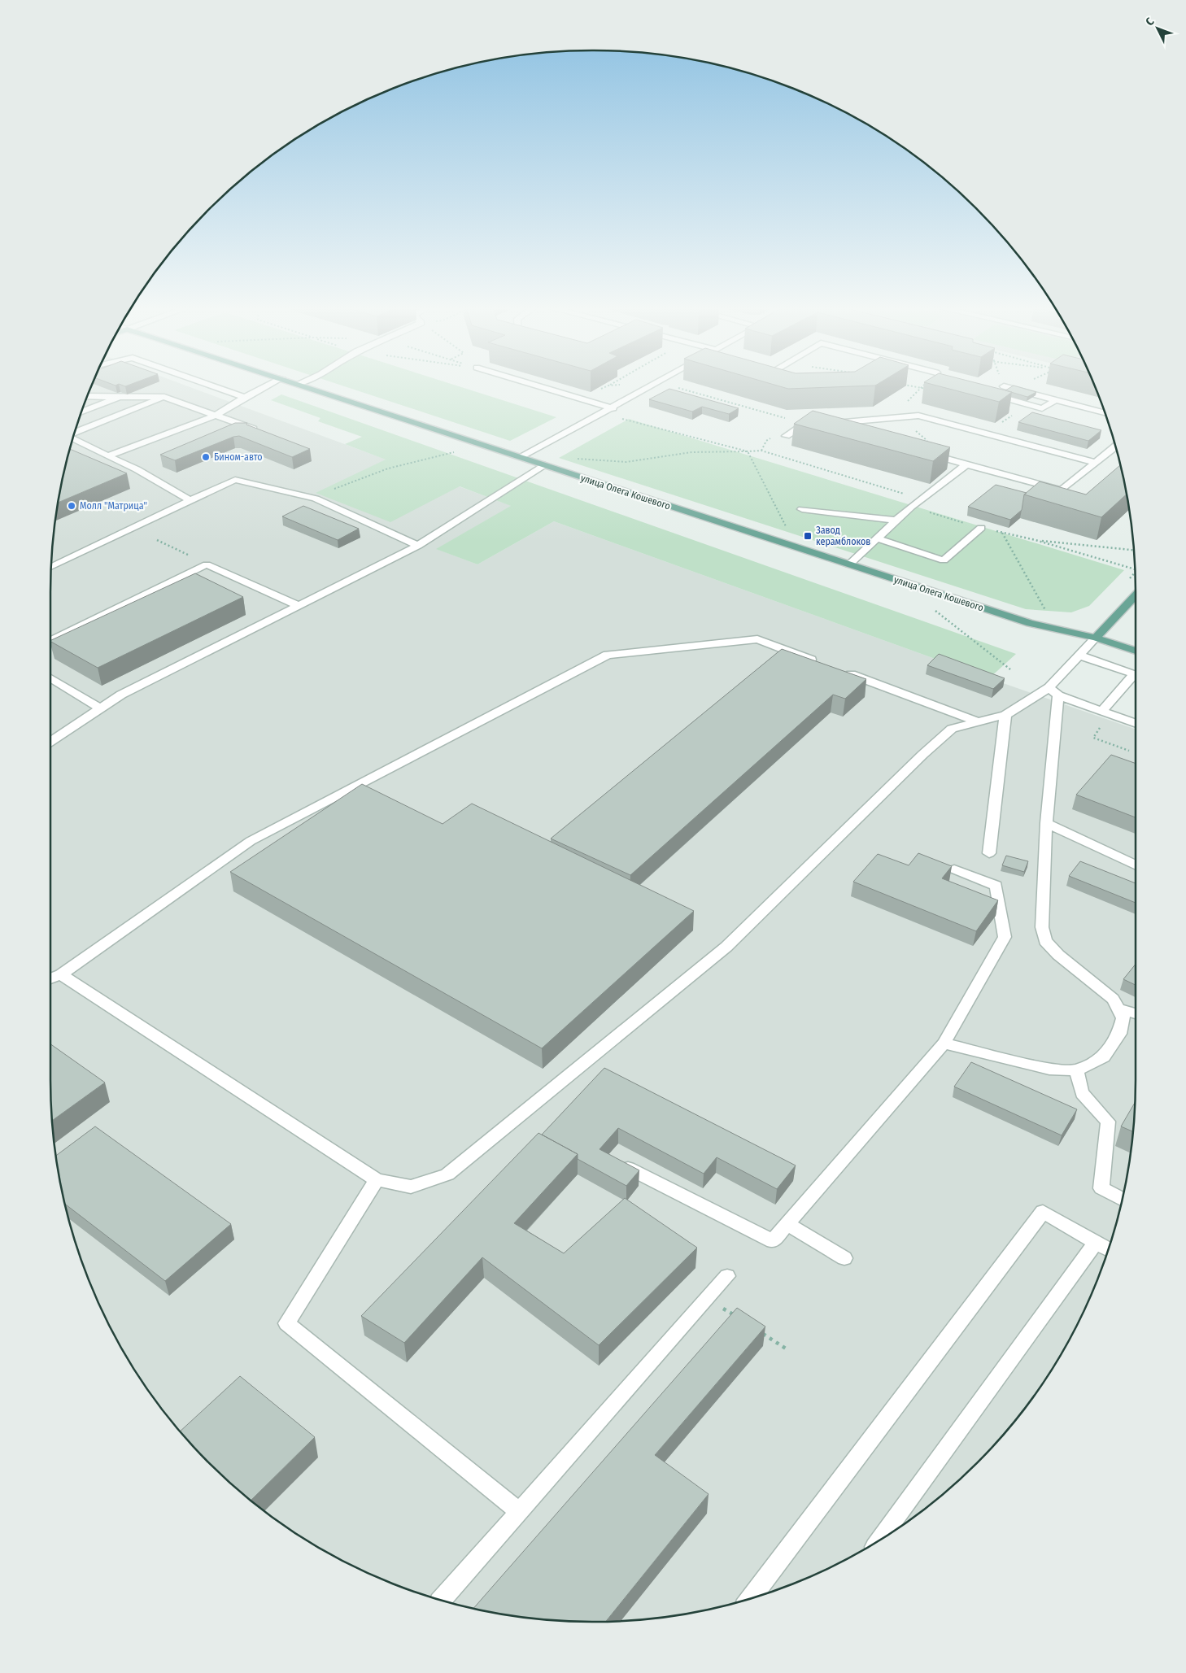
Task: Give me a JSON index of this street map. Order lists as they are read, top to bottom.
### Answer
{
  "streets": {
    "main road": ["улица Олега Кошевого"]
  },
  "places": {
    "other": ["Бином-авто", "Молл \"Матрица\""],
    "transit": ["Завод керамблоков"]
  },
  "north": "top left"
}
